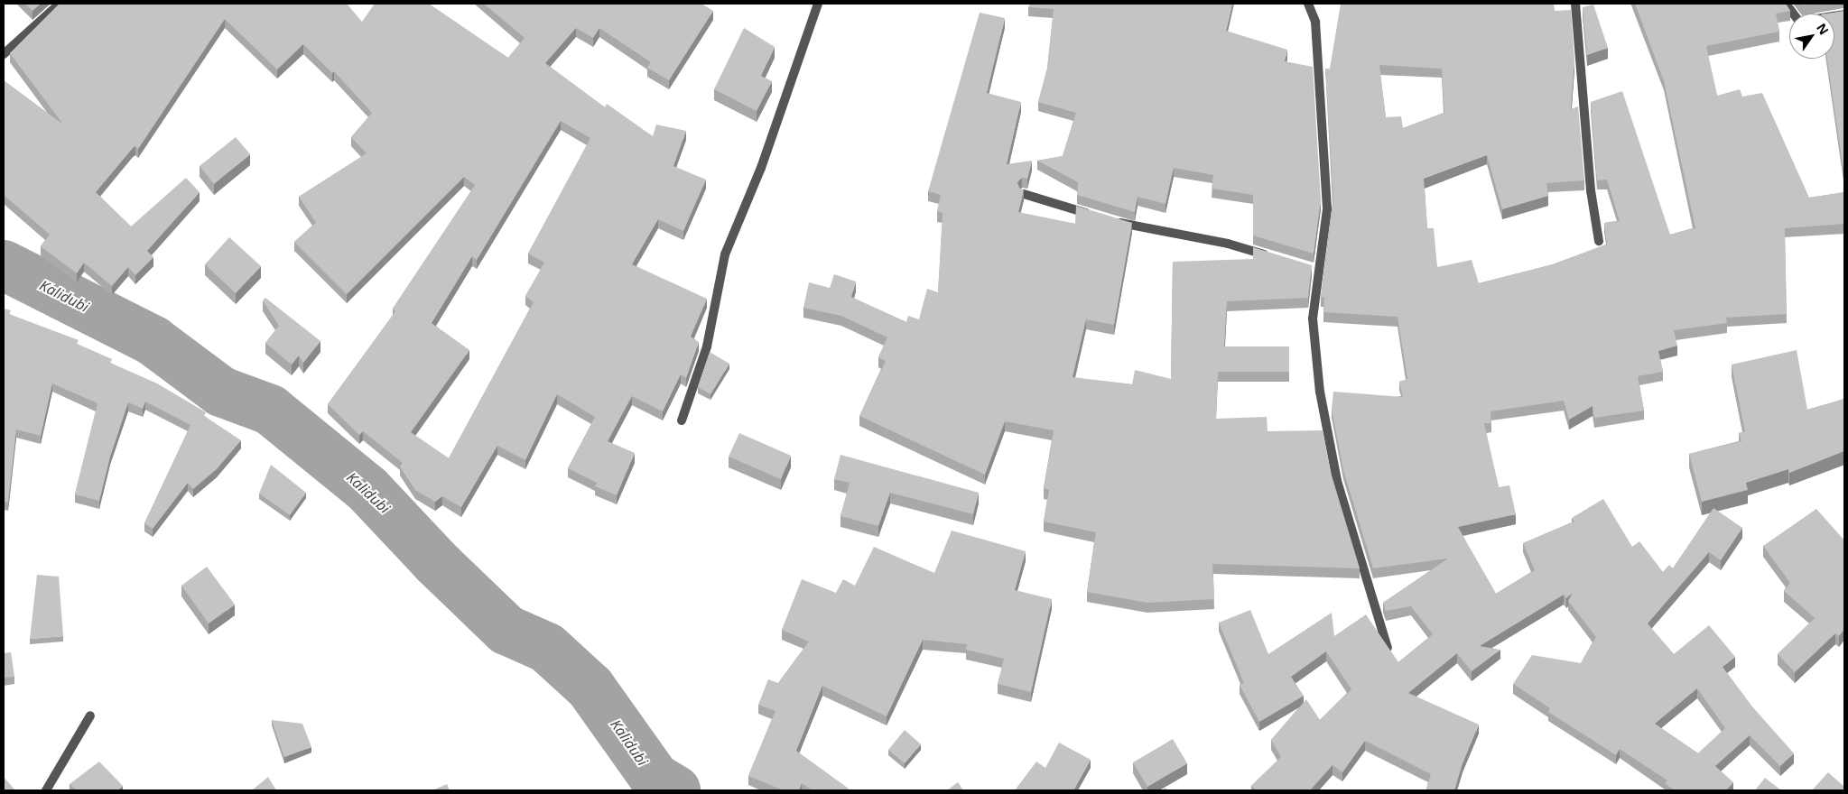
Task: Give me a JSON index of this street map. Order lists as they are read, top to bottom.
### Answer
{
  "water": ["Kalidubi"],
  "north": "top right"
}
